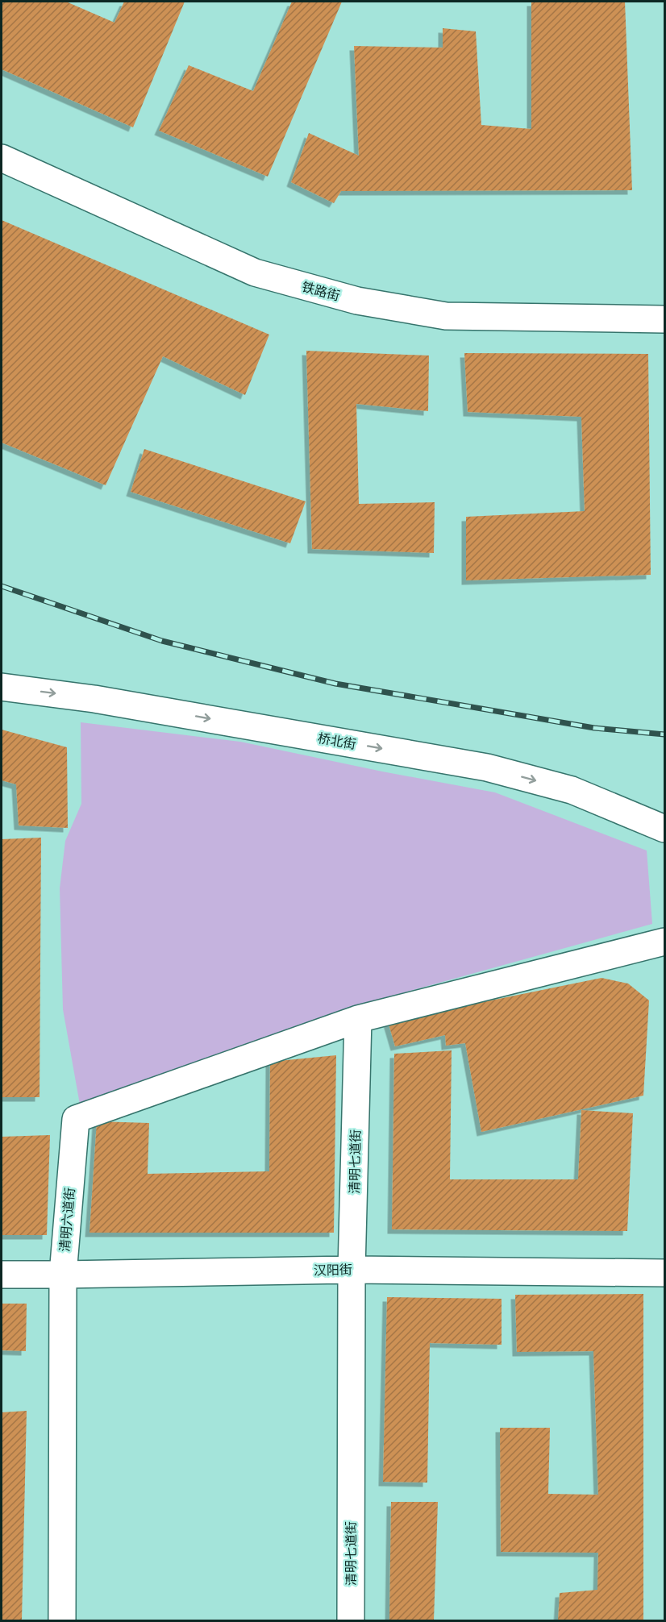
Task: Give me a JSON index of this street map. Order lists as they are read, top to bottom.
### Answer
{
  "streets": {
    "street": [
      "铁路街",
      "桥北街",
      "清明七道街",
      "清明六道街",
      "汉阳街"
    ]
  },
  "crossings": [
    ["清明七道街", "清明六道街"],
    ["清明七道街", "汉阳街"],
    ["清明六道街", "汉阳街"]
  ],
  "one_way": ["桥北街"]
}
